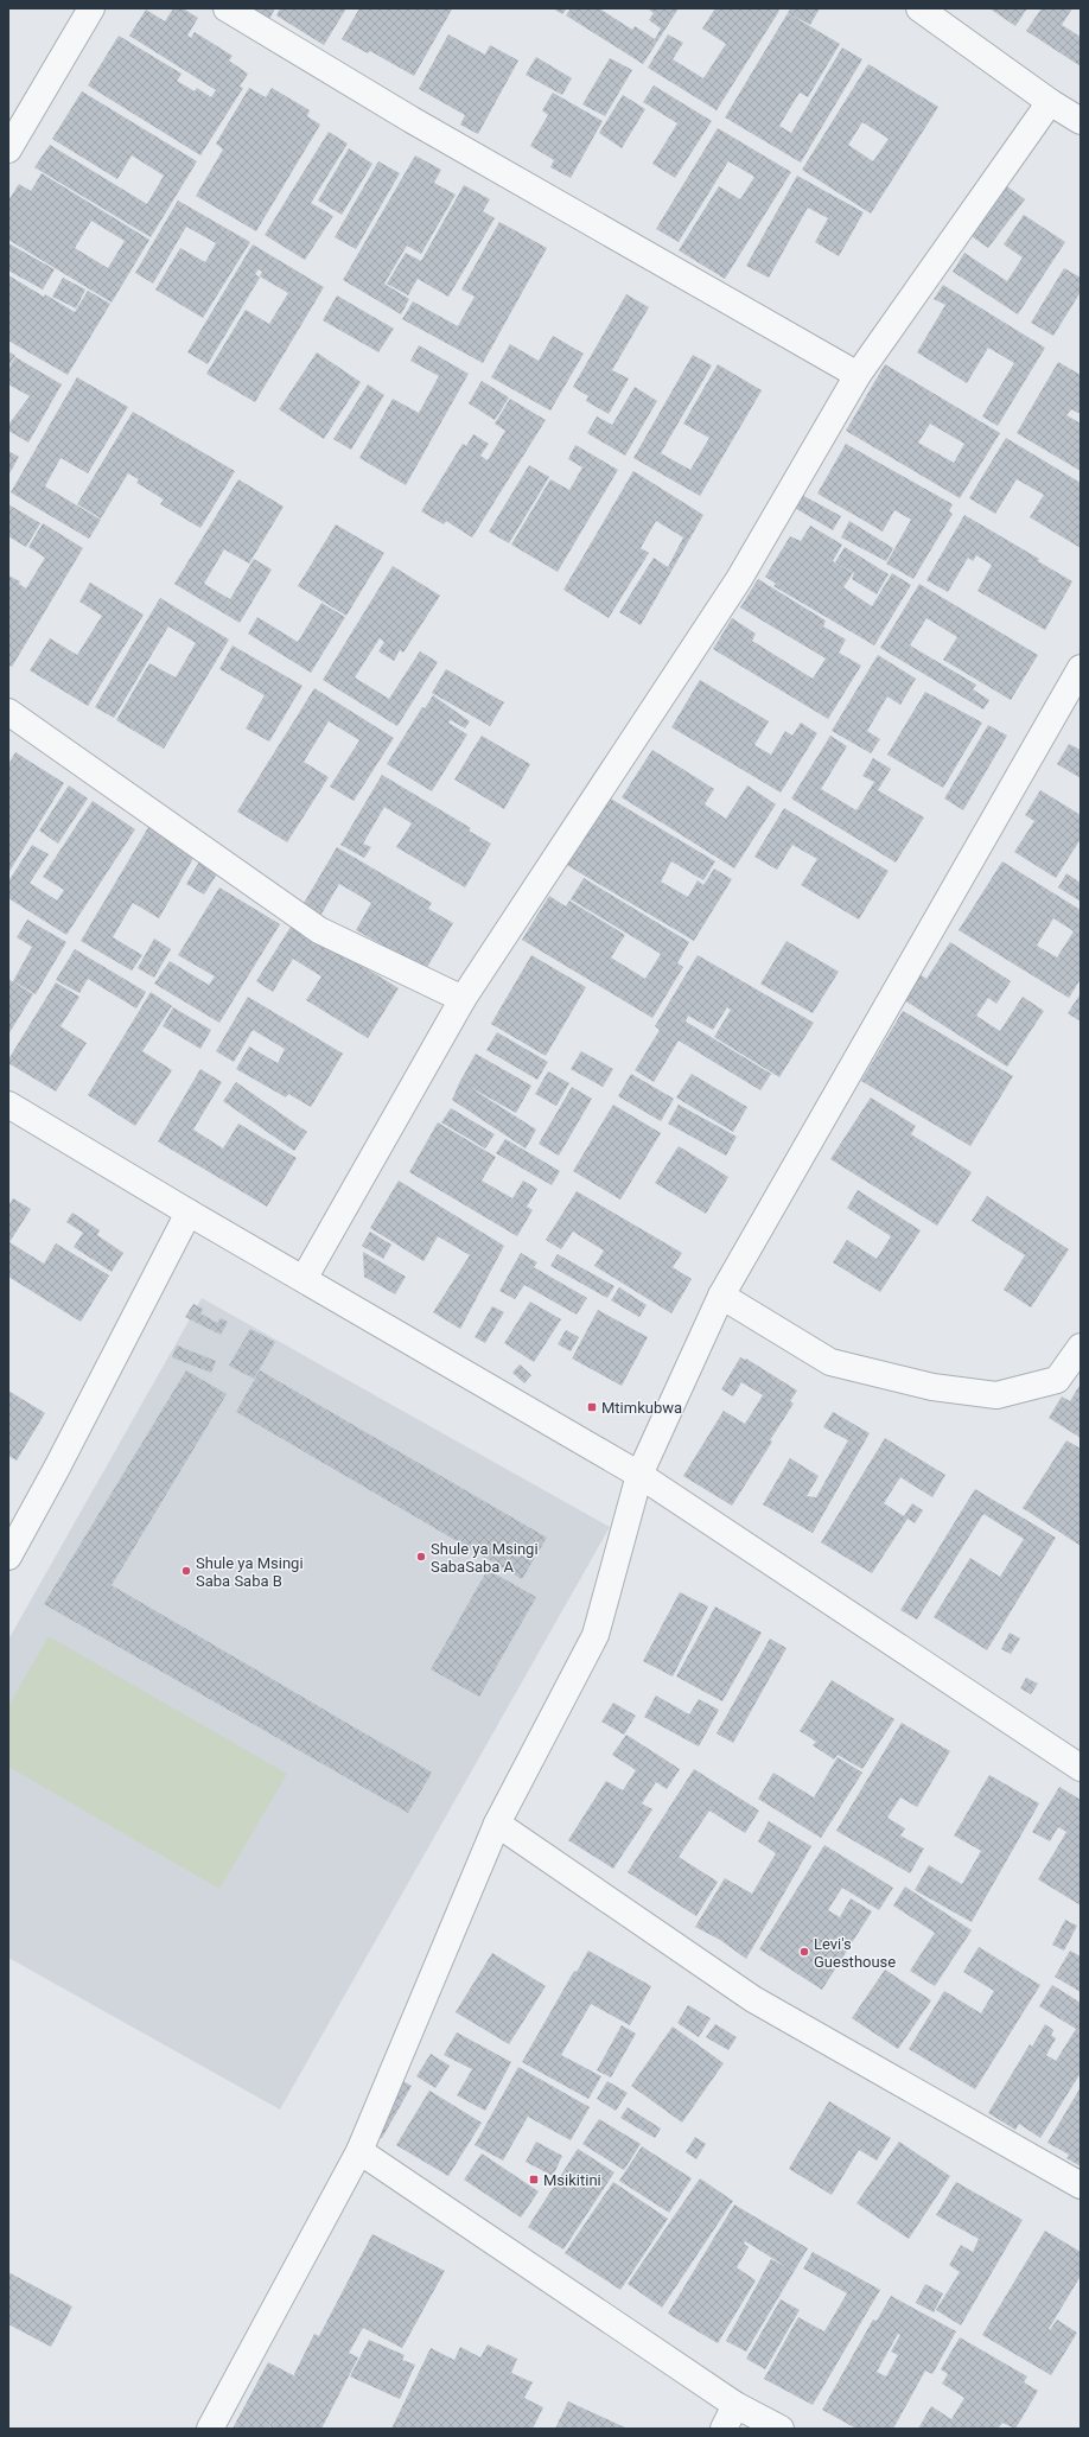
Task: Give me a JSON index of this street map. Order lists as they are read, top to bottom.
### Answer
{
  "places": {
    "transit": ["Mtimkubwa", "Msikitini"],
    "other": ["Shule ya Msingi SabaSaba A", "Shule ya Msingi Saba Saba B", "Levi's Guesthouse"]
  }
}
